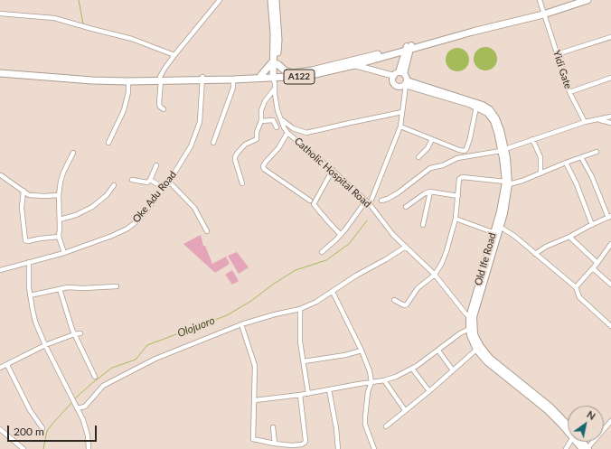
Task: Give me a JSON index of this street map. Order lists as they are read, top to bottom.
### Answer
{
  "streets": {
    "highway": ["A122"],
    "main road": ["Old Ife Road"],
    "street": ["Yidi Gate", "Catholic Hospital Road", "Oke Adu Road"]
  },
  "crossings": [
    ["Yidi Gate", "A122"],
    ["A122", "Catholic Hospital Road"],
    ["A122", "Oke Adu Road"],
    ["Catholic Hospital Road", "Old Ife Road"]
  ],
  "water": ["Olojuoro"],
  "scale_bar": "200 m",
  "north": "top right"
}
